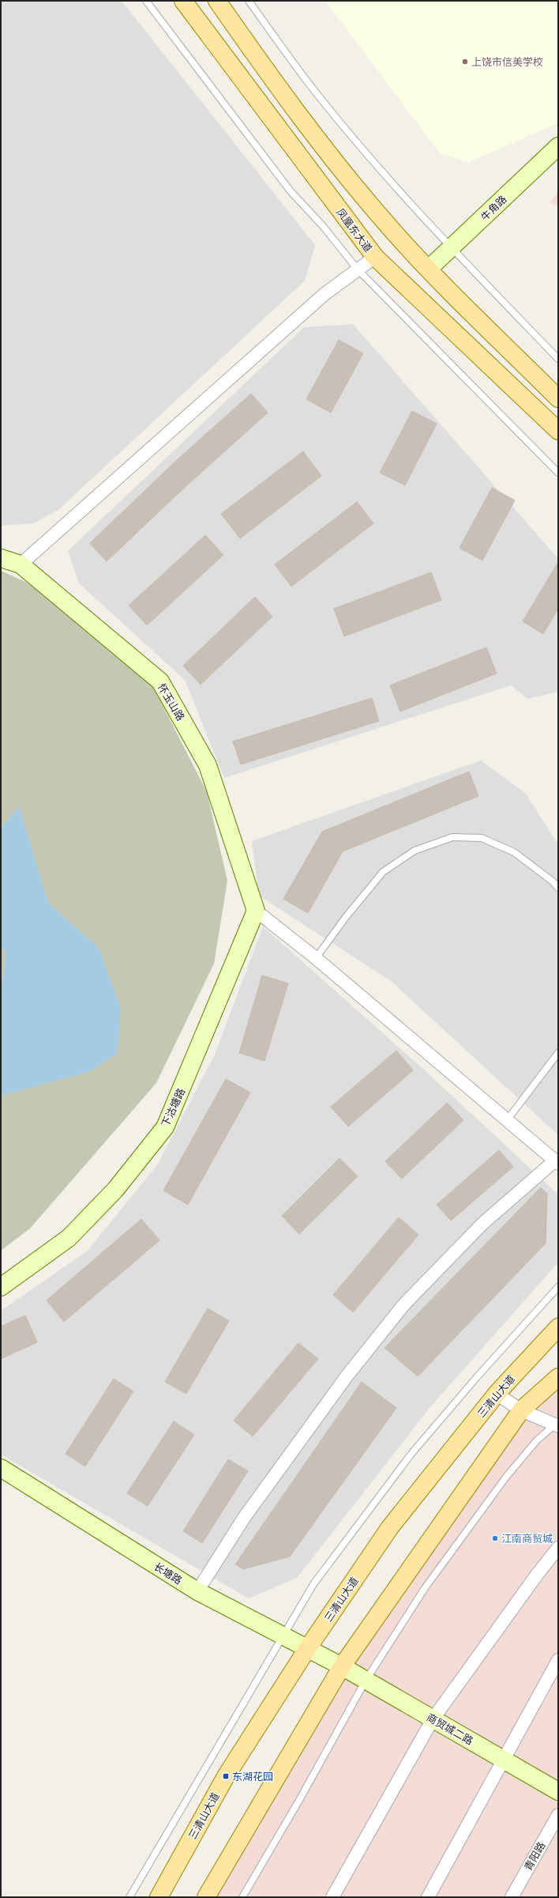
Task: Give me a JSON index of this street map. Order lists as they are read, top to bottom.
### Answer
{
  "streets": {
    "main road": ["凤凰东大道", "三清山大道"],
    "street": [
      "牛角路",
      "怀玉山路",
      "下沽塘路",
      "长塘路",
      "商贸城二路",
      "青阳路"
    ]
  },
  "crossings": [
    ["怀玉山路", "下沽塘路"],
    ["三清山大道", "长塘路"],
    ["长塘路", "商贸城二路"]
  ],
  "places": {
    "other": ["上饶市信美学校", "江南商贸城"],
    "transit": ["东湖花园"]
  }
}
